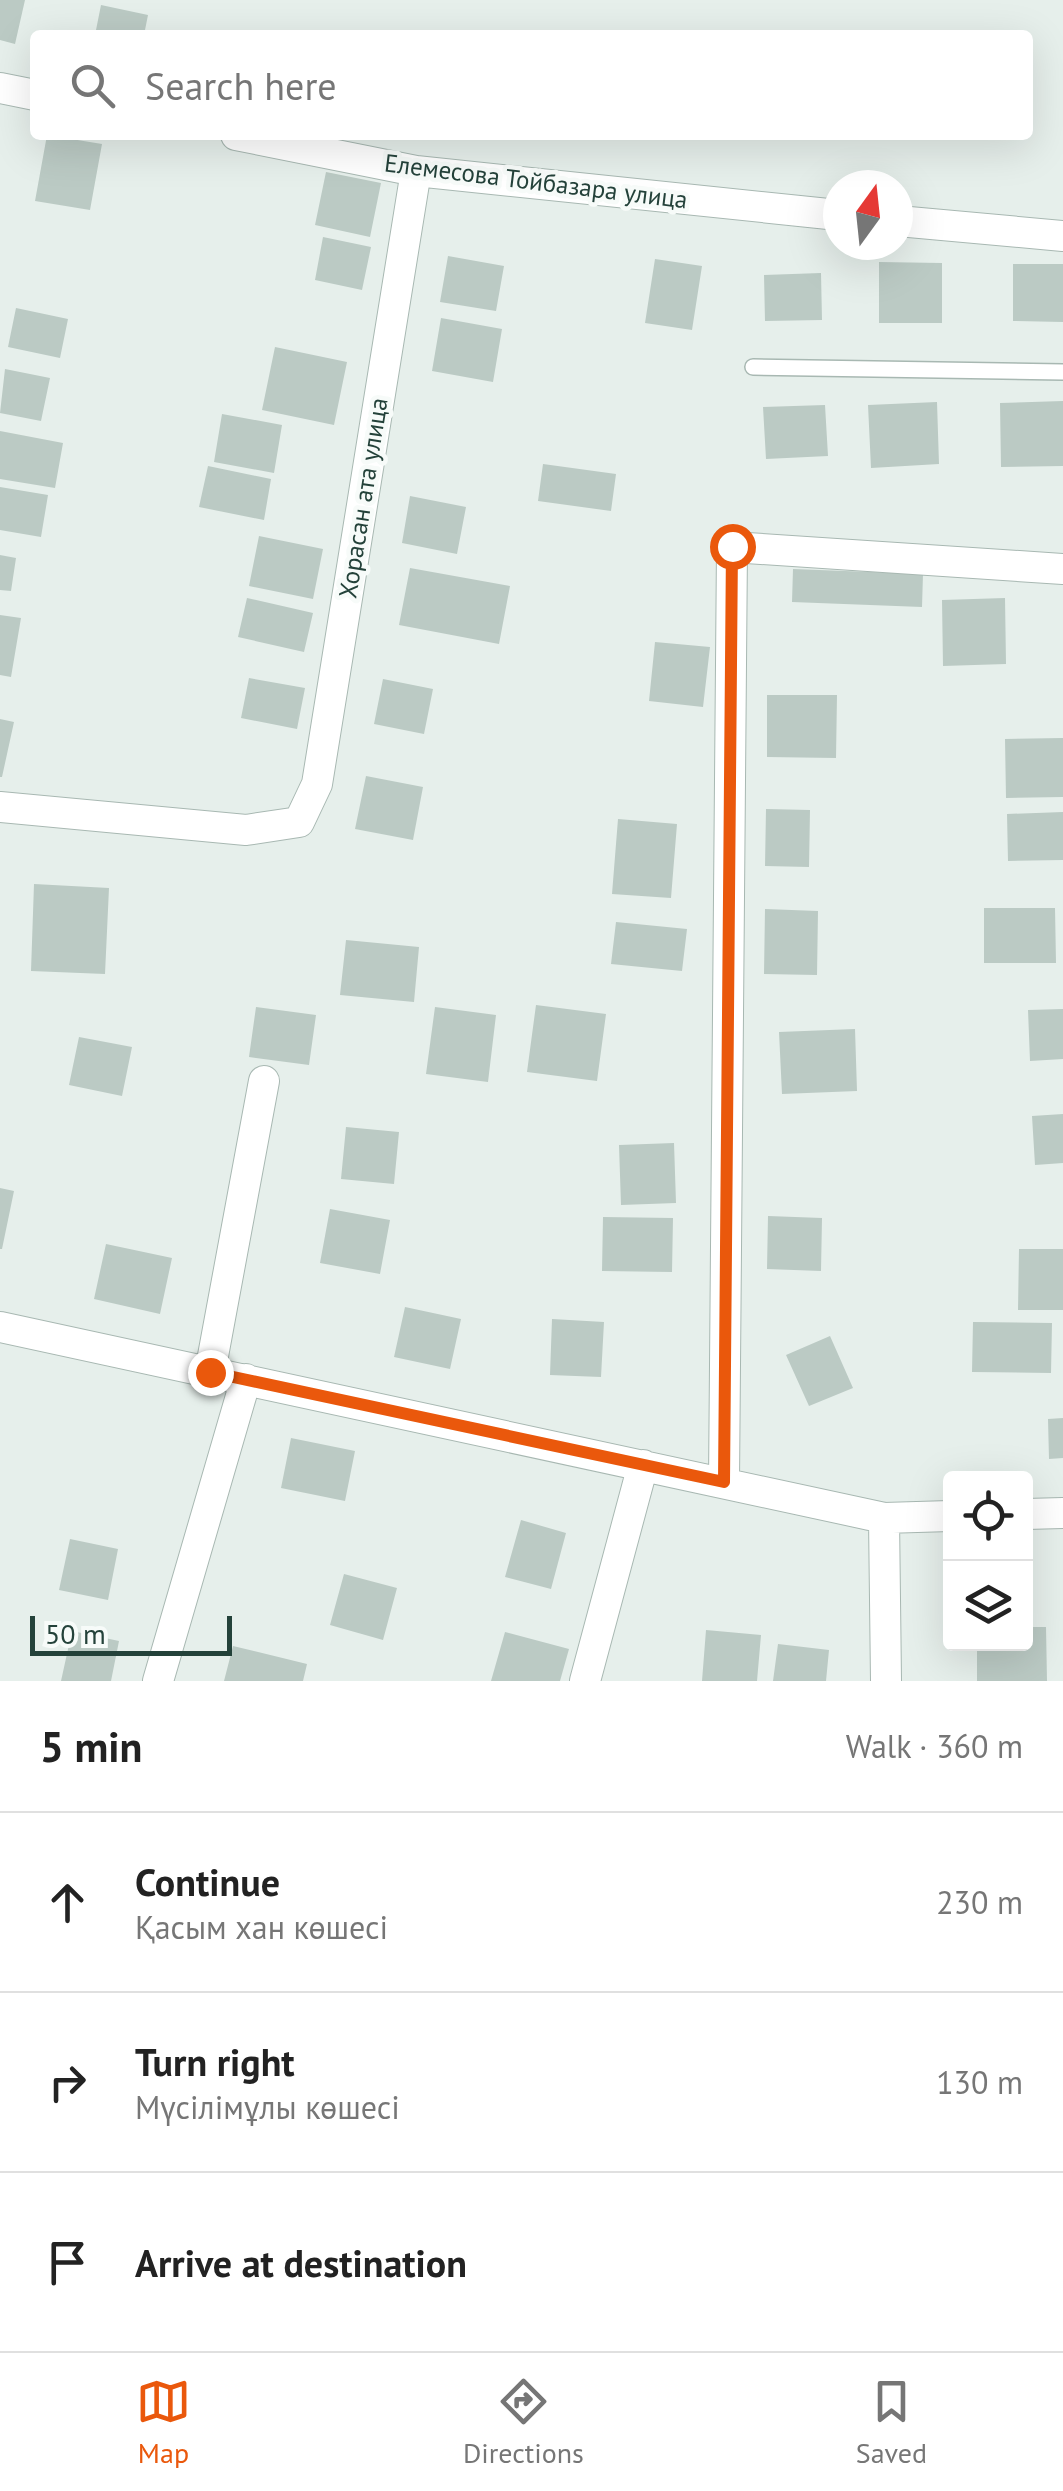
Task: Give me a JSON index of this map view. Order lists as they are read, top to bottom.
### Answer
{
  "streets": {
    "street": ["Елемесова Тойбазара улица", "Хорасан ата улица"]
  },
  "crossings": [
    ["Елемесова Тойбазара улица", "Хорасан ата улица"]
  ],
  "scale_bar": "50 m",
  "north": "top",
  "page": {
    "search": "Search here",
    "scale": "50 m",
    "heading": ["5 min", "Walk · 360 m"],
    "list": [
      ["Continue", "Қасым хан көшесі", "230 m"],
      ["Turn right", "Мүсілімұлы көшесі", "130 m"],
      "Arrive at destination"
    ],
    "nav": ["Map", "Directions", "Saved"]
  }
}
